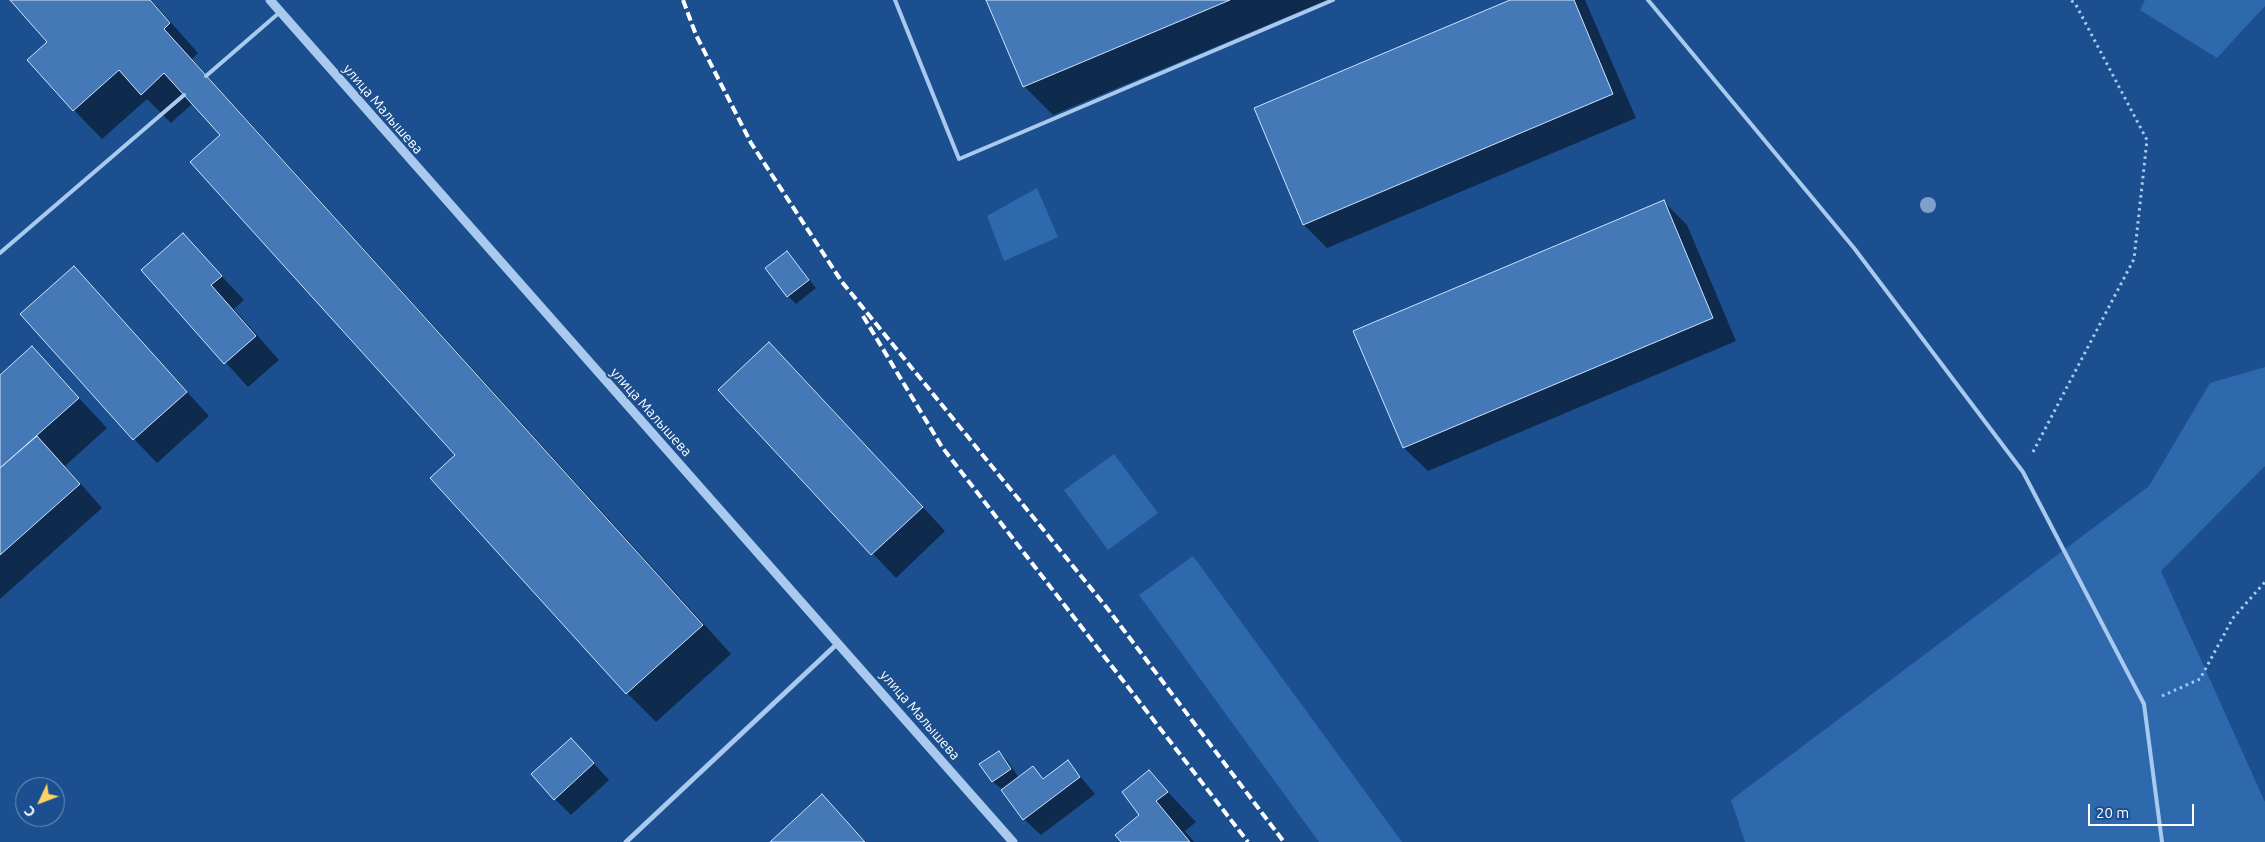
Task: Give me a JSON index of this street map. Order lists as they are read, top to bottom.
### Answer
{
  "streets": {
    "street": ["улица Малышева"]
  },
  "scale_bar": "20 m",
  "north": "bottom left"
}
